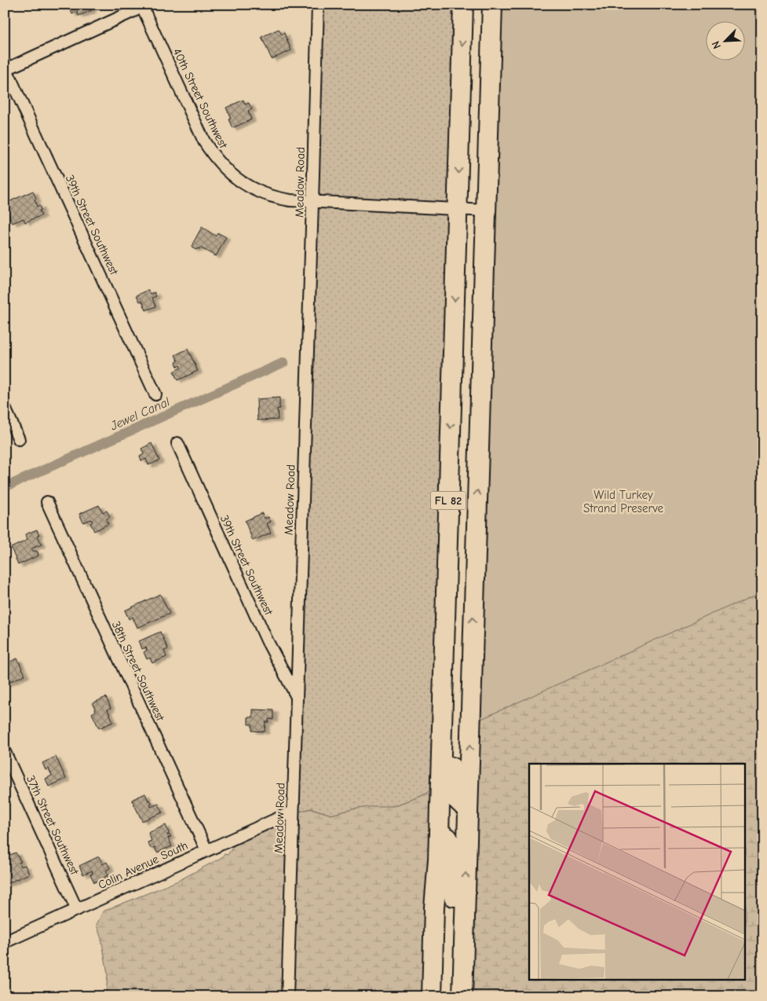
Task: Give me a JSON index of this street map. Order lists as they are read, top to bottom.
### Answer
{
  "streets": {
    "highway": ["FL 82"],
    "street": [
      "40th Street Southwest",
      "Meadow Road",
      "39th Street Southwest",
      "38th Street Southwest",
      "37th Street Southwest",
      "Colin Avenue South"
    ]
  },
  "crossings": [
    ["40th Street Southwest", "Meadow Road"],
    ["40th Street Southwest", "FL 82"],
    ["Meadow Road", "39th Street Southwest"],
    ["Meadow Road", "Colin Avenue South"],
    ["38th Street Southwest", "Colin Avenue South"],
    ["37th Street Southwest", "Colin Avenue South"]
  ],
  "water": ["Jewel Canal"],
  "parks": ["Wild Turkey Strand Preserve"],
  "north": "bottom left"
}
